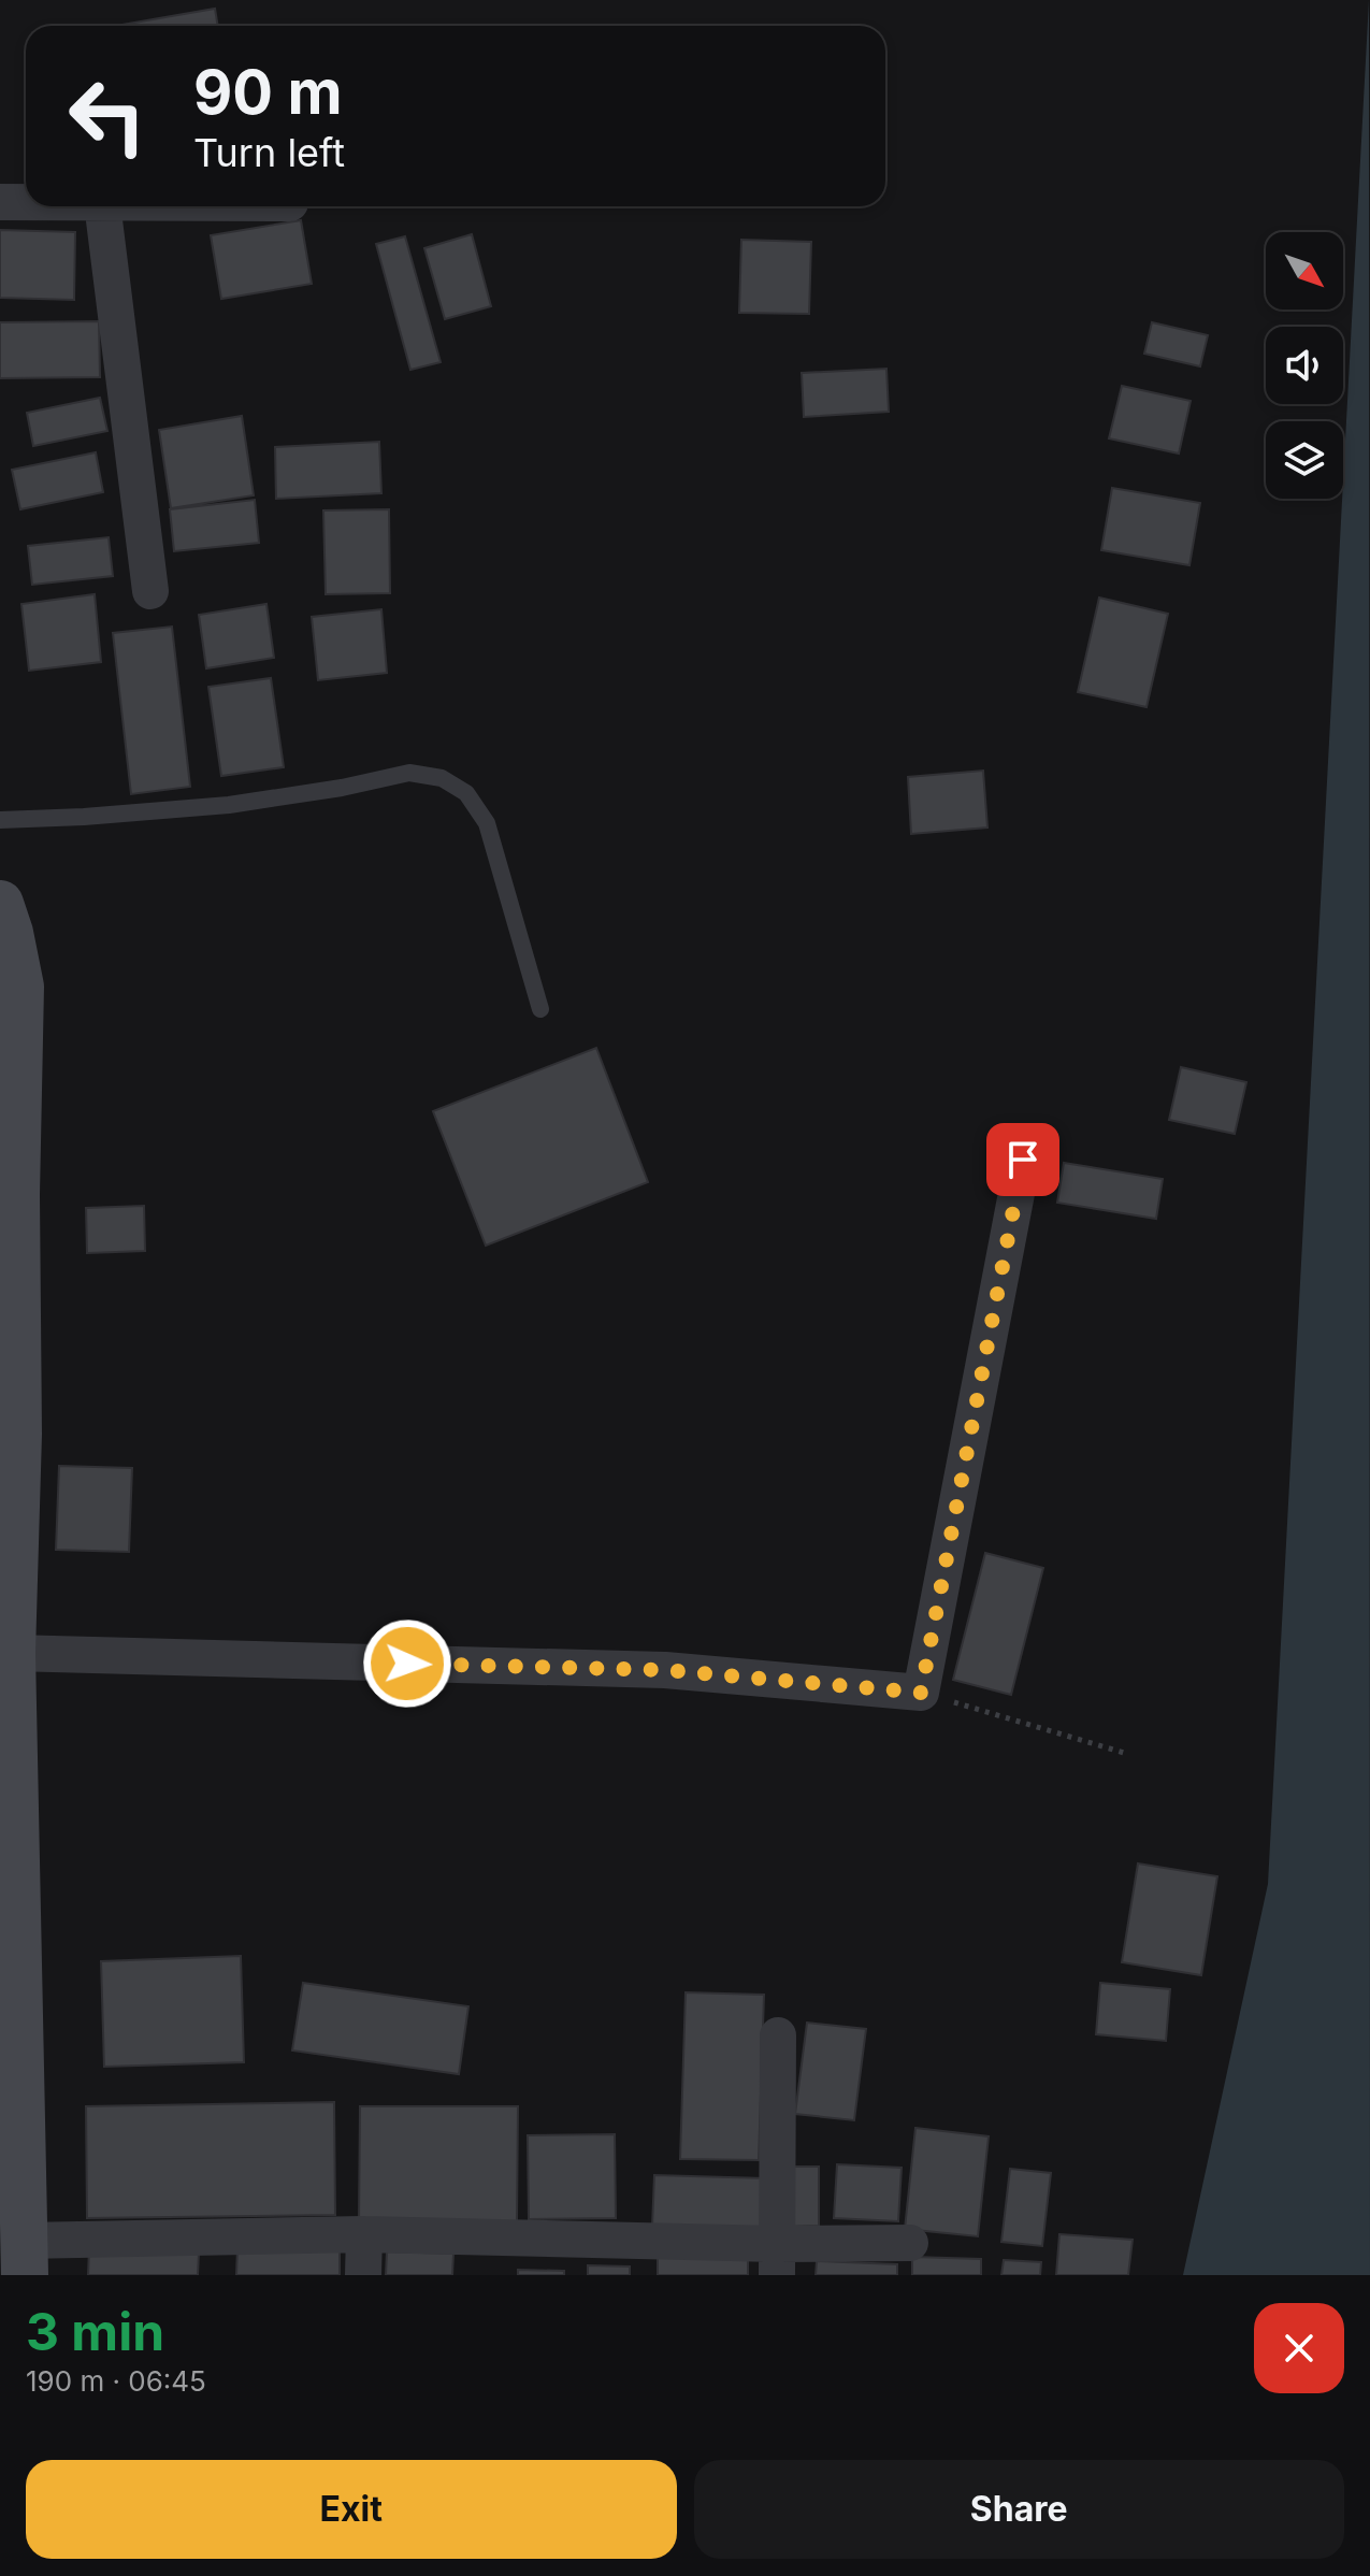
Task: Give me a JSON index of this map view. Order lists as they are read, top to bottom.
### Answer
{
  "north": "bottom right",
  "page": {
    "turn": ["90 m", "Turn left"],
    "heading": ["3 min", "190 m · 06:45"],
    "buttons": ["Exit", "Share"]
  }
}
